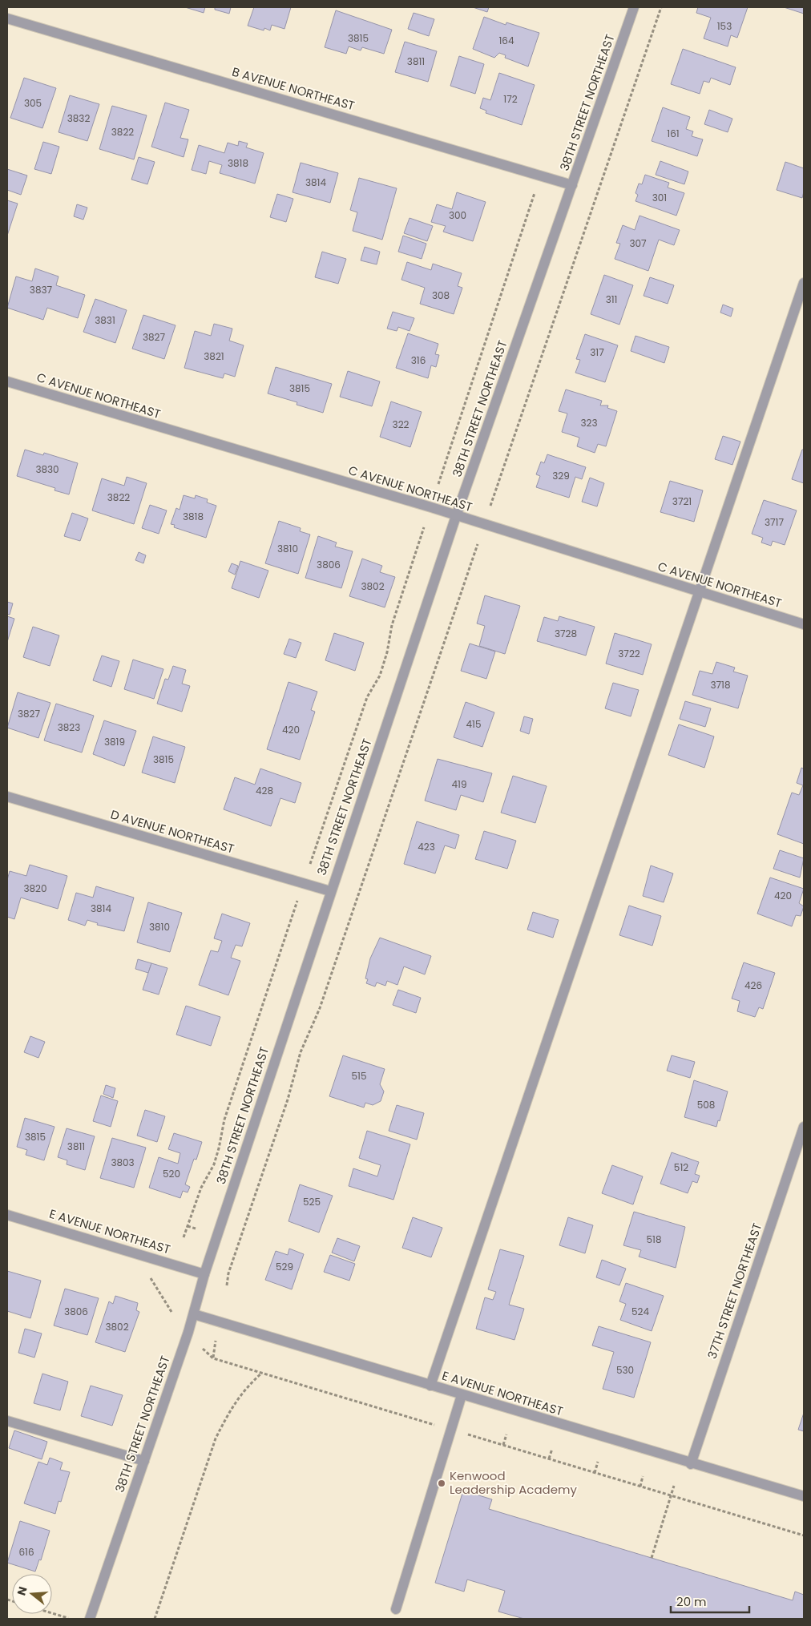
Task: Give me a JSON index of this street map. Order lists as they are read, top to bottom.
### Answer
{
  "streets": {
    "street": [
      "B AVENUE NORTHEAST",
      "38TH STREET NORTHEAST",
      "C AVENUE NORTHEAST",
      "D AVENUE NORTHEAST",
      "E AVENUE NORTHEAST",
      "37TH STREET NORTHEAST"
    ]
  },
  "crossings": [
    ["B AVENUE NORTHEAST", "38TH STREET NORTHEAST"],
    ["38TH STREET NORTHEAST", "C AVENUE NORTHEAST"],
    ["38TH STREET NORTHEAST", "D AVENUE NORTHEAST"],
    ["38TH STREET NORTHEAST", "E AVENUE NORTHEAST"],
    ["E AVENUE NORTHEAST", "37TH STREET NORTHEAST"]
  ],
  "places": ["Kenwood Leadership Academy"],
  "house_numbers": [
    "153",
    "3815",
    "164",
    "3811",
    "172",
    "305",
    "3832",
    "3822",
    "161",
    "3818",
    "3814",
    "301",
    "300",
    "307",
    "3837",
    "308",
    "311",
    "3831",
    "3827",
    "317",
    "3821",
    "316",
    "3815",
    "323",
    "322",
    "3830",
    "329",
    "3822",
    "3721",
    "3818",
    "3717",
    "3810",
    "3806",
    "3802",
    "3728",
    "3722",
    "3718",
    "3827",
    "415",
    "3823",
    "420",
    "3819",
    "3815",
    "419",
    "428",
    "423",
    "3820",
    "420",
    "3814",
    "3810",
    "426",
    "515",
    "508",
    "3815",
    "3811",
    "3803",
    "512",
    "520",
    "525",
    "518",
    "529",
    "3806",
    "524",
    "3802",
    "530",
    "616"
  ],
  "scale_bar": "20 m",
  "north": "left"
}
